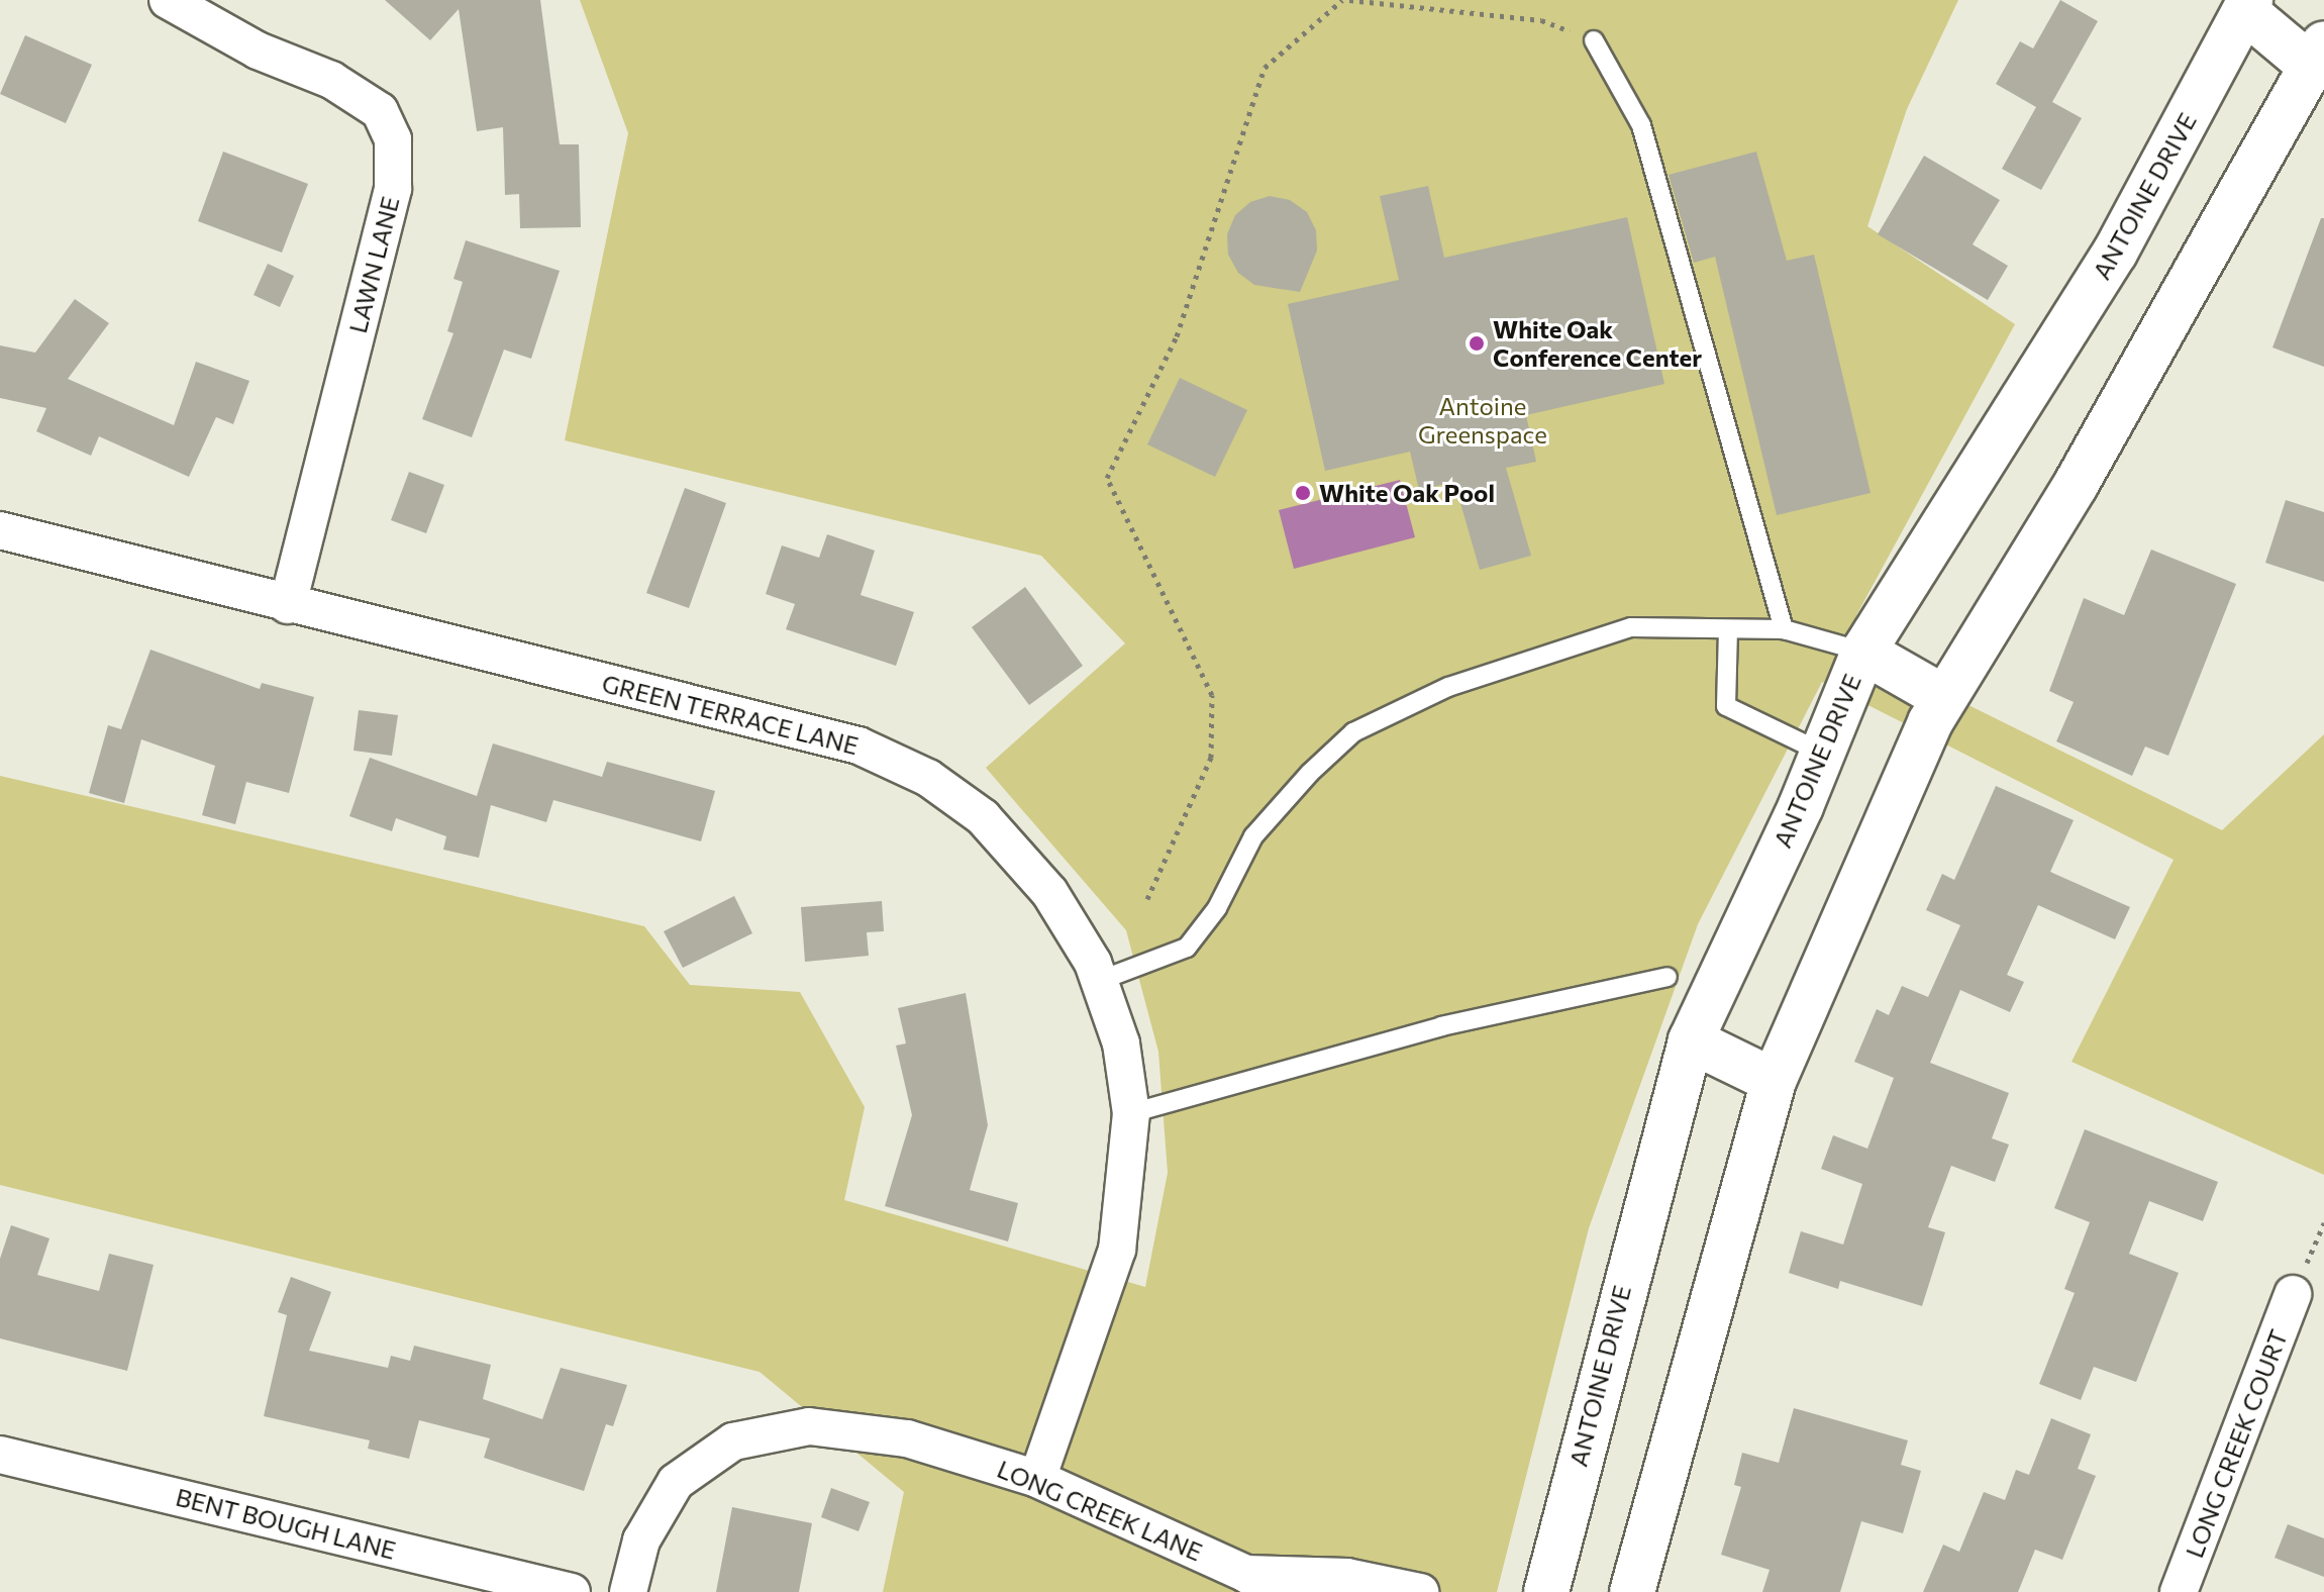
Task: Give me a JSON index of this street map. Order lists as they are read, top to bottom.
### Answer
{
  "streets": {
    "main road": ["ANTOINE DRIVE"],
    "street": [
      "LAWN LANE",
      "GREEN TERRACE LANE",
      "LONG CREEK COURT",
      "LONG CREEK LANE",
      "BENT BOUGH LANE"
    ]
  },
  "crossings": [
    ["LAWN LANE", "GREEN TERRACE LANE"],
    ["GREEN TERRACE LANE", "LONG CREEK LANE"]
  ],
  "parks": ["Antoine Greenspace"],
  "places": ["White Oak Conference Center", "White Oak Pool"]
}
